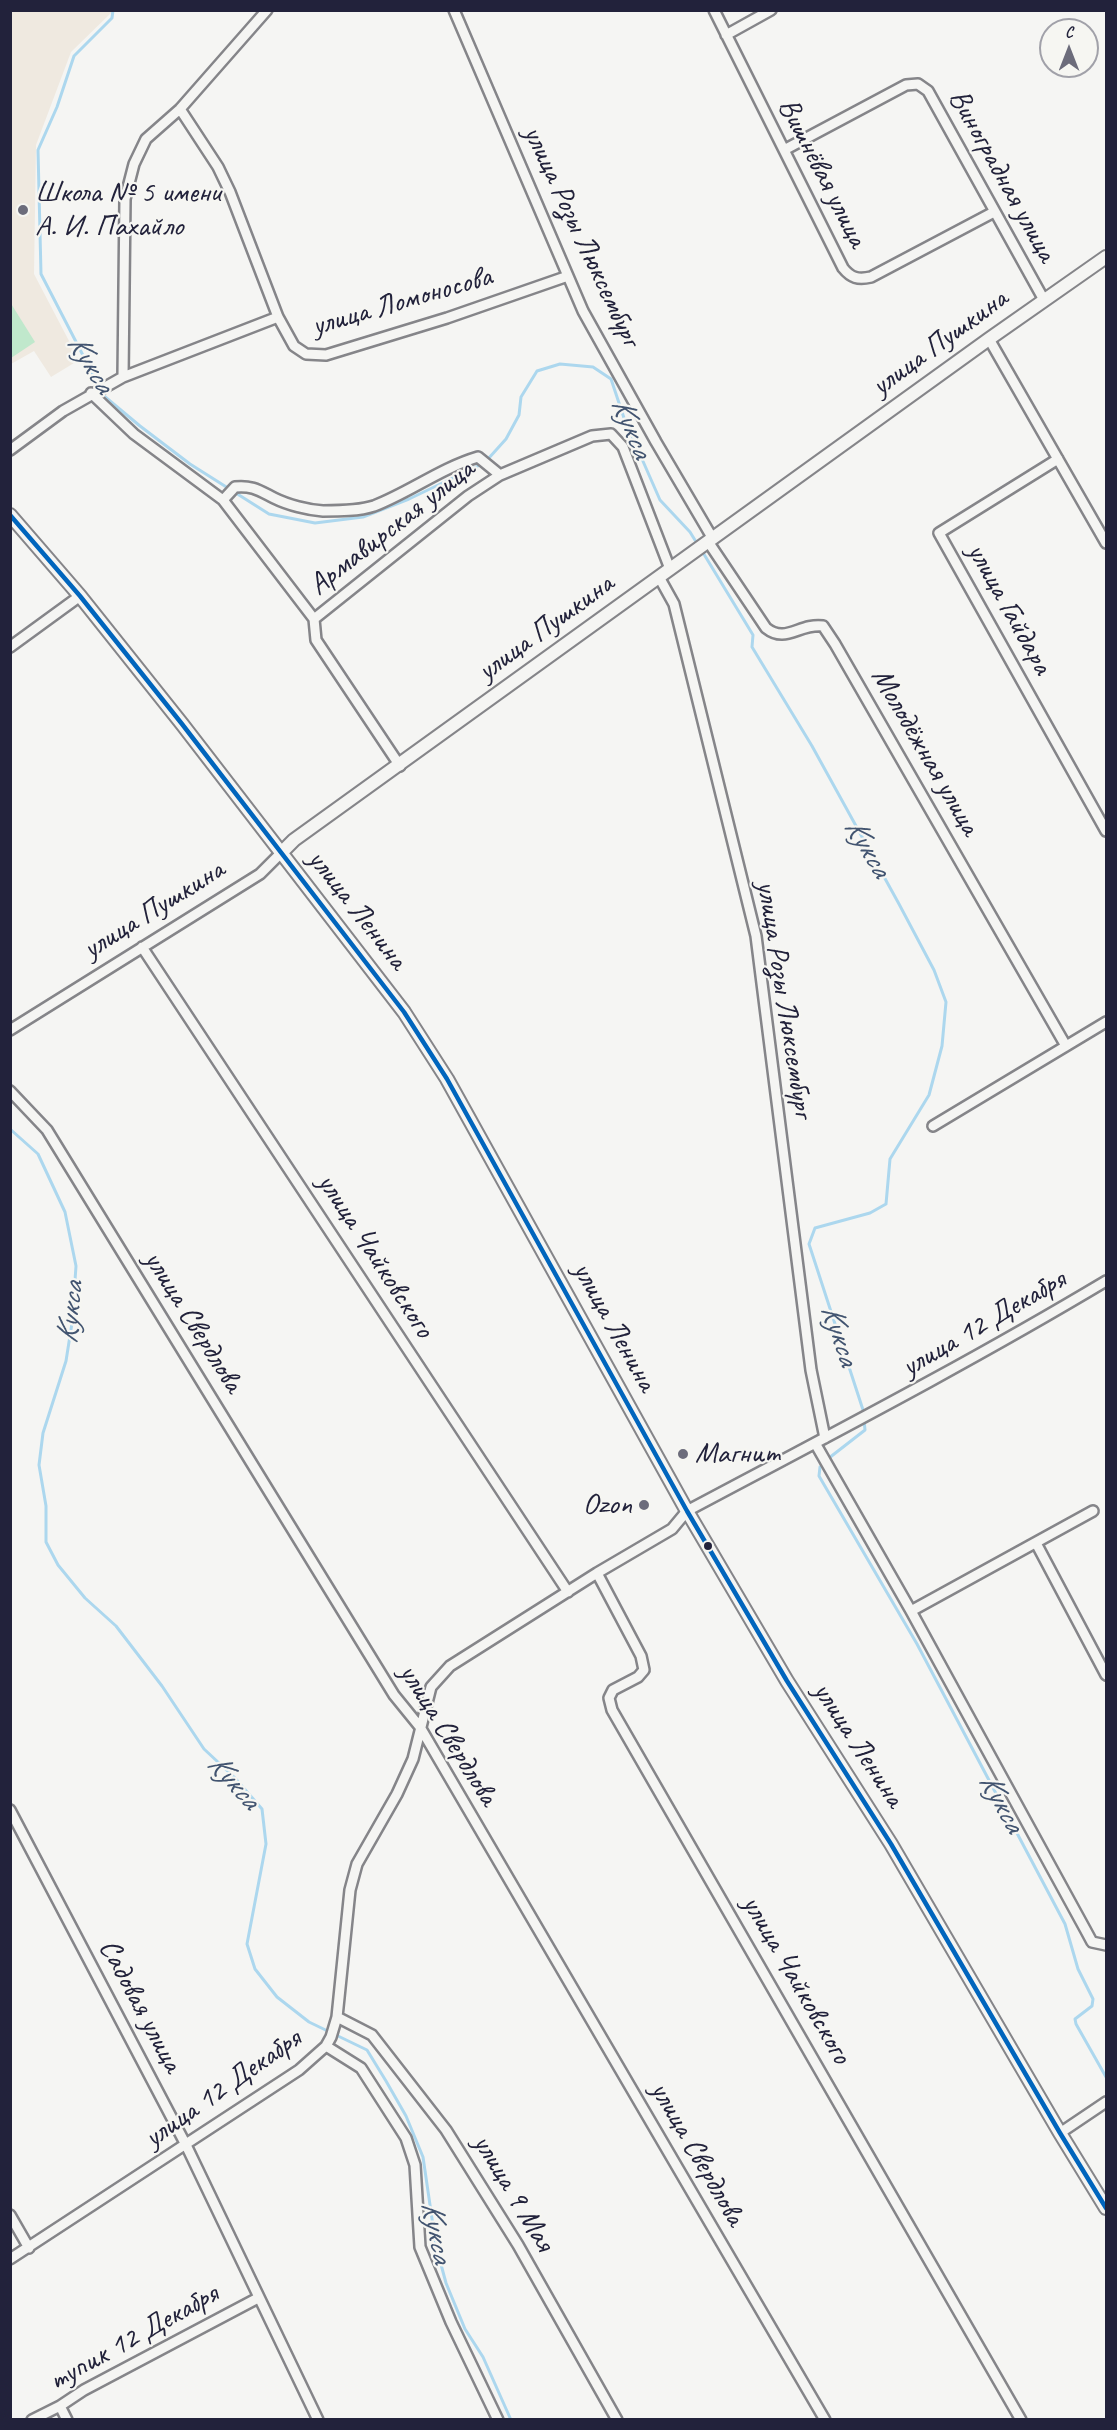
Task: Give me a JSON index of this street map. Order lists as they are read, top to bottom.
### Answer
{
  "streets": {
    "street": [
      "Вишнёвая улица",
      "Виноградная улица",
      "улица Розы Люксембург",
      "улица Ломоносова",
      "улица Пушкина",
      "Армавирская улица",
      "улица Гайдара",
      "Молодёжная улица",
      "улица Ленина",
      "улица Чайковского",
      "улица Свердлова",
      "улица 12 Декабря",
      "Садовая улица",
      "улица 9 Мая",
      "тупик 12 Декабря"
    ]
  },
  "crossings": [
    ["Вишнёвая улица", "Виноградная улица"],
    ["Виноградная улица", "улица Пушкина"],
    ["улица Розы Люксембург", "улица Ломоносова"],
    ["улица Розы Люксембург", "улица Пушкина"],
    ["улица Розы Люксембург", "Молодёжная улица"],
    ["улица Розы Люксембург", "улица 12 Декабря"],
    ["улица Ломоносова", "Армавирская улица"],
    ["улица Пушкина", "Армавирская улица"],
    ["улица Пушкина", "Молодёжная улица"],
    ["улица Пушкина", "улица Ленина"],
    ["улица Пушкина", "улица Чайковского"],
    ["улица Ленина", "улица 12 Декабря"],
    ["улица Чайковского", "улица 12 Декабря"],
    ["улица Свердлова", "улица 12 Декабря"],
    ["улица 12 Декабря", "Садовая улица"],
    ["улица 12 Декабря", "улица 9 Мая"],
    ["Садовая улица", "тупик 12 Декабря"]
  ],
  "water": ["Кукса"],
  "places": ["Школа № 5 имени А. И. Пахайло", "Магнит", "Ozon"],
  "north": "top"
}
